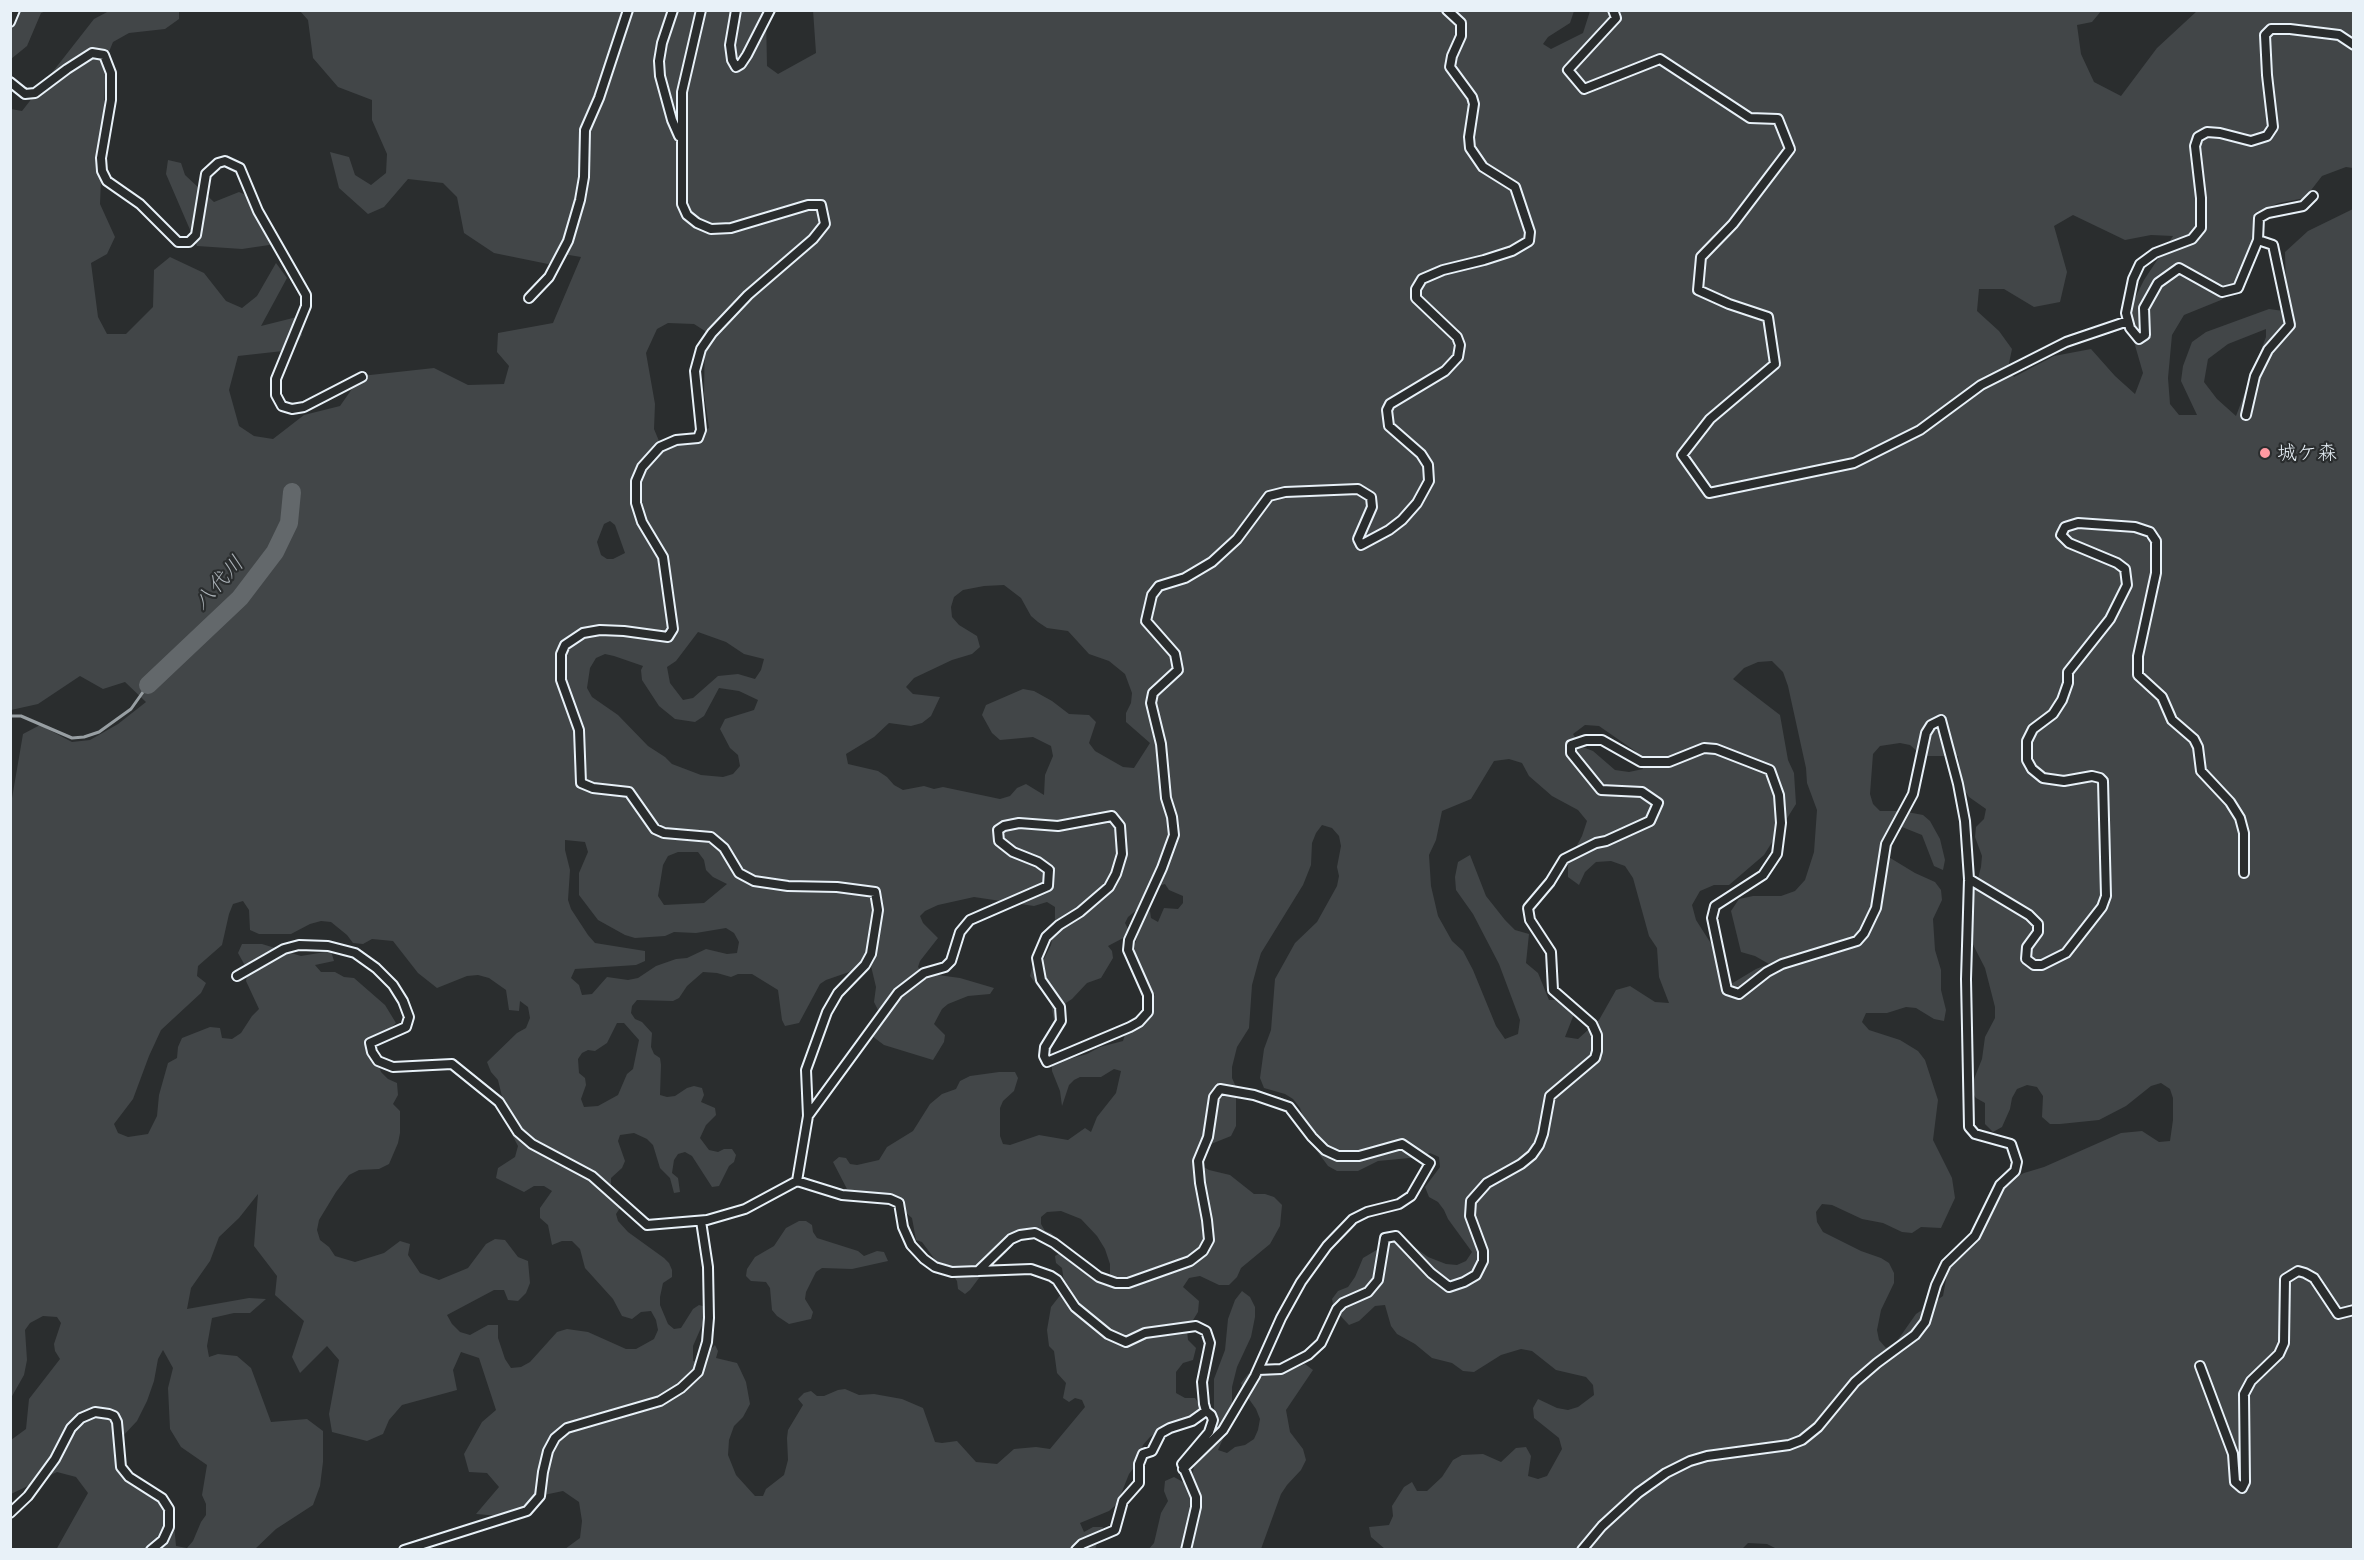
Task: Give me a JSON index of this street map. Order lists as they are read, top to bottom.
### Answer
{
  "water": ["八代川"],
  "places": ["城ケ森"]
}
